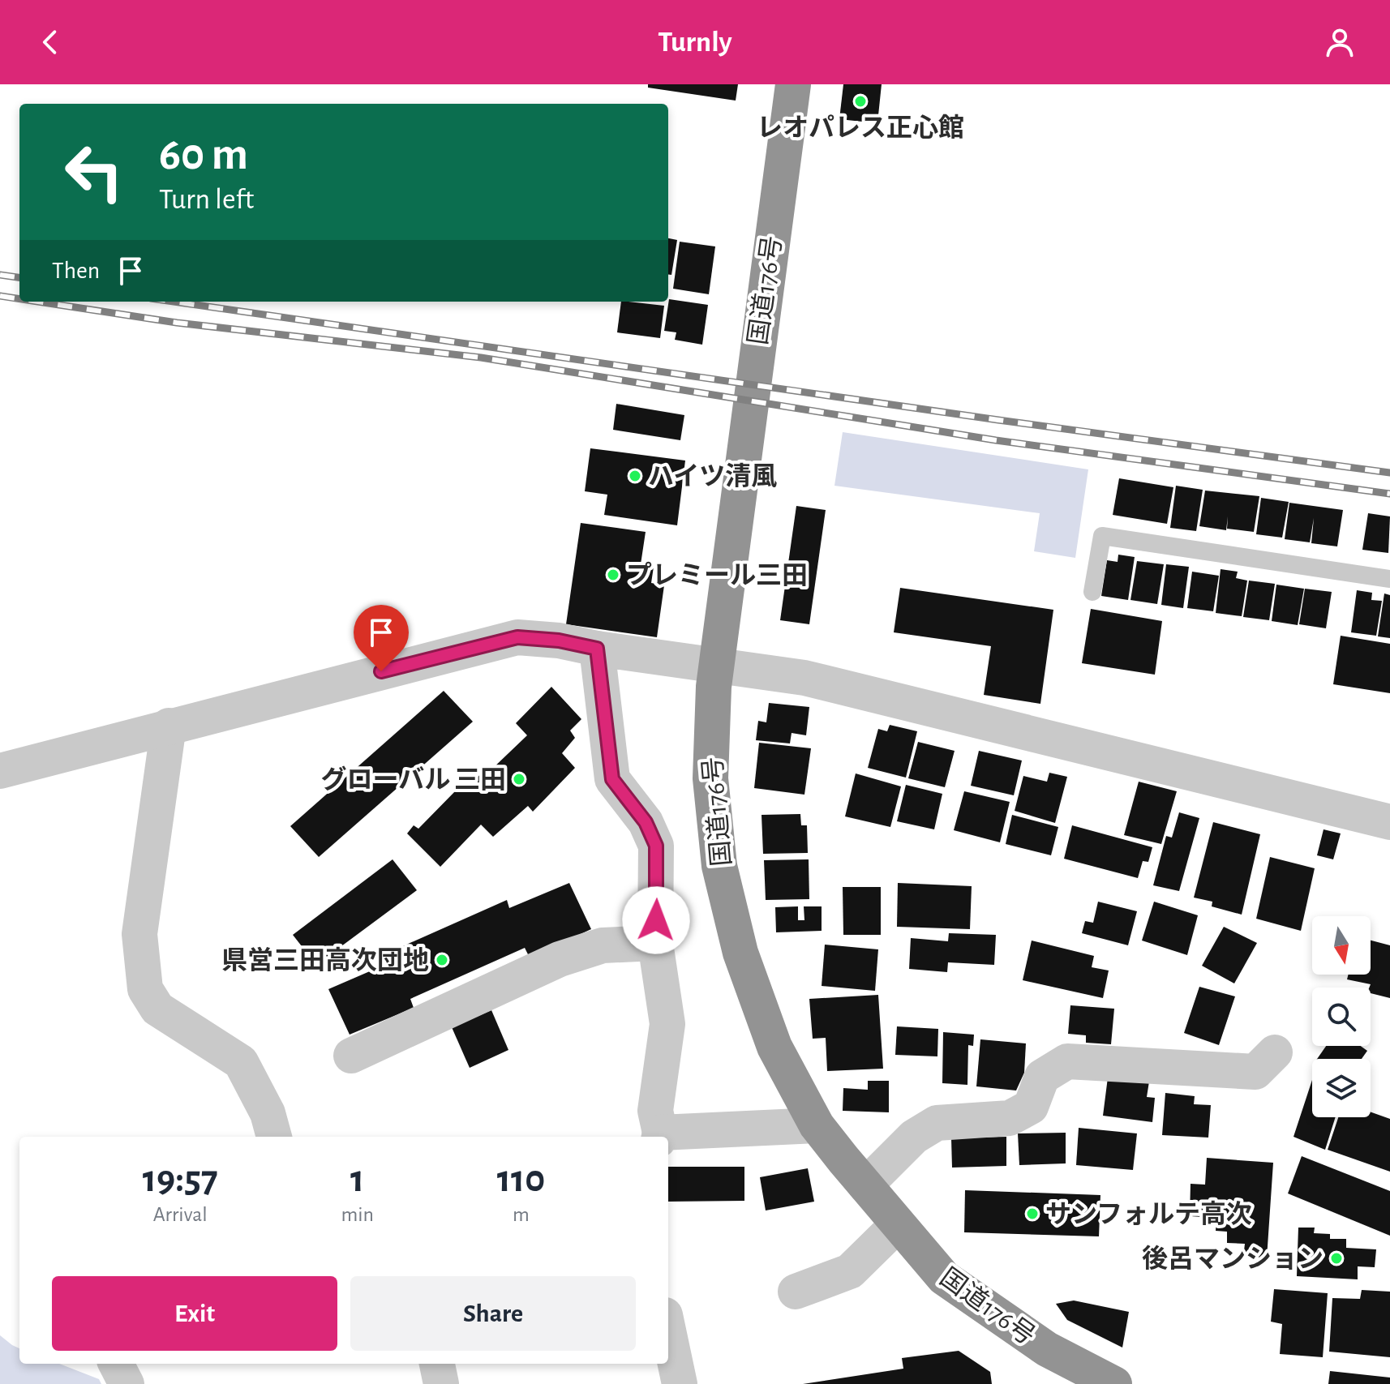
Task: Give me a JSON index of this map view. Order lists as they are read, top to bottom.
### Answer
{
  "streets": {
    "highway": ["国道176号"]
  },
  "places": [
    "レオパレス正心館",
    "ハイツ清風",
    "プレミール三田",
    "グローバル 三田",
    "県営三田高次団地",
    "サンフォルテ高次",
    "後呂マンション"
  ],
  "north": "bottom",
  "page": {
    "header": "Turnly",
    "turn": ["60 m", "Turn left"],
    "then": "Then",
    "eta": [
      "19:57",
      "Arrival",
      "1",
      "min",
      "110",
      "m"
    ],
    "buttons": ["Exit", "Share"]
  }
}
